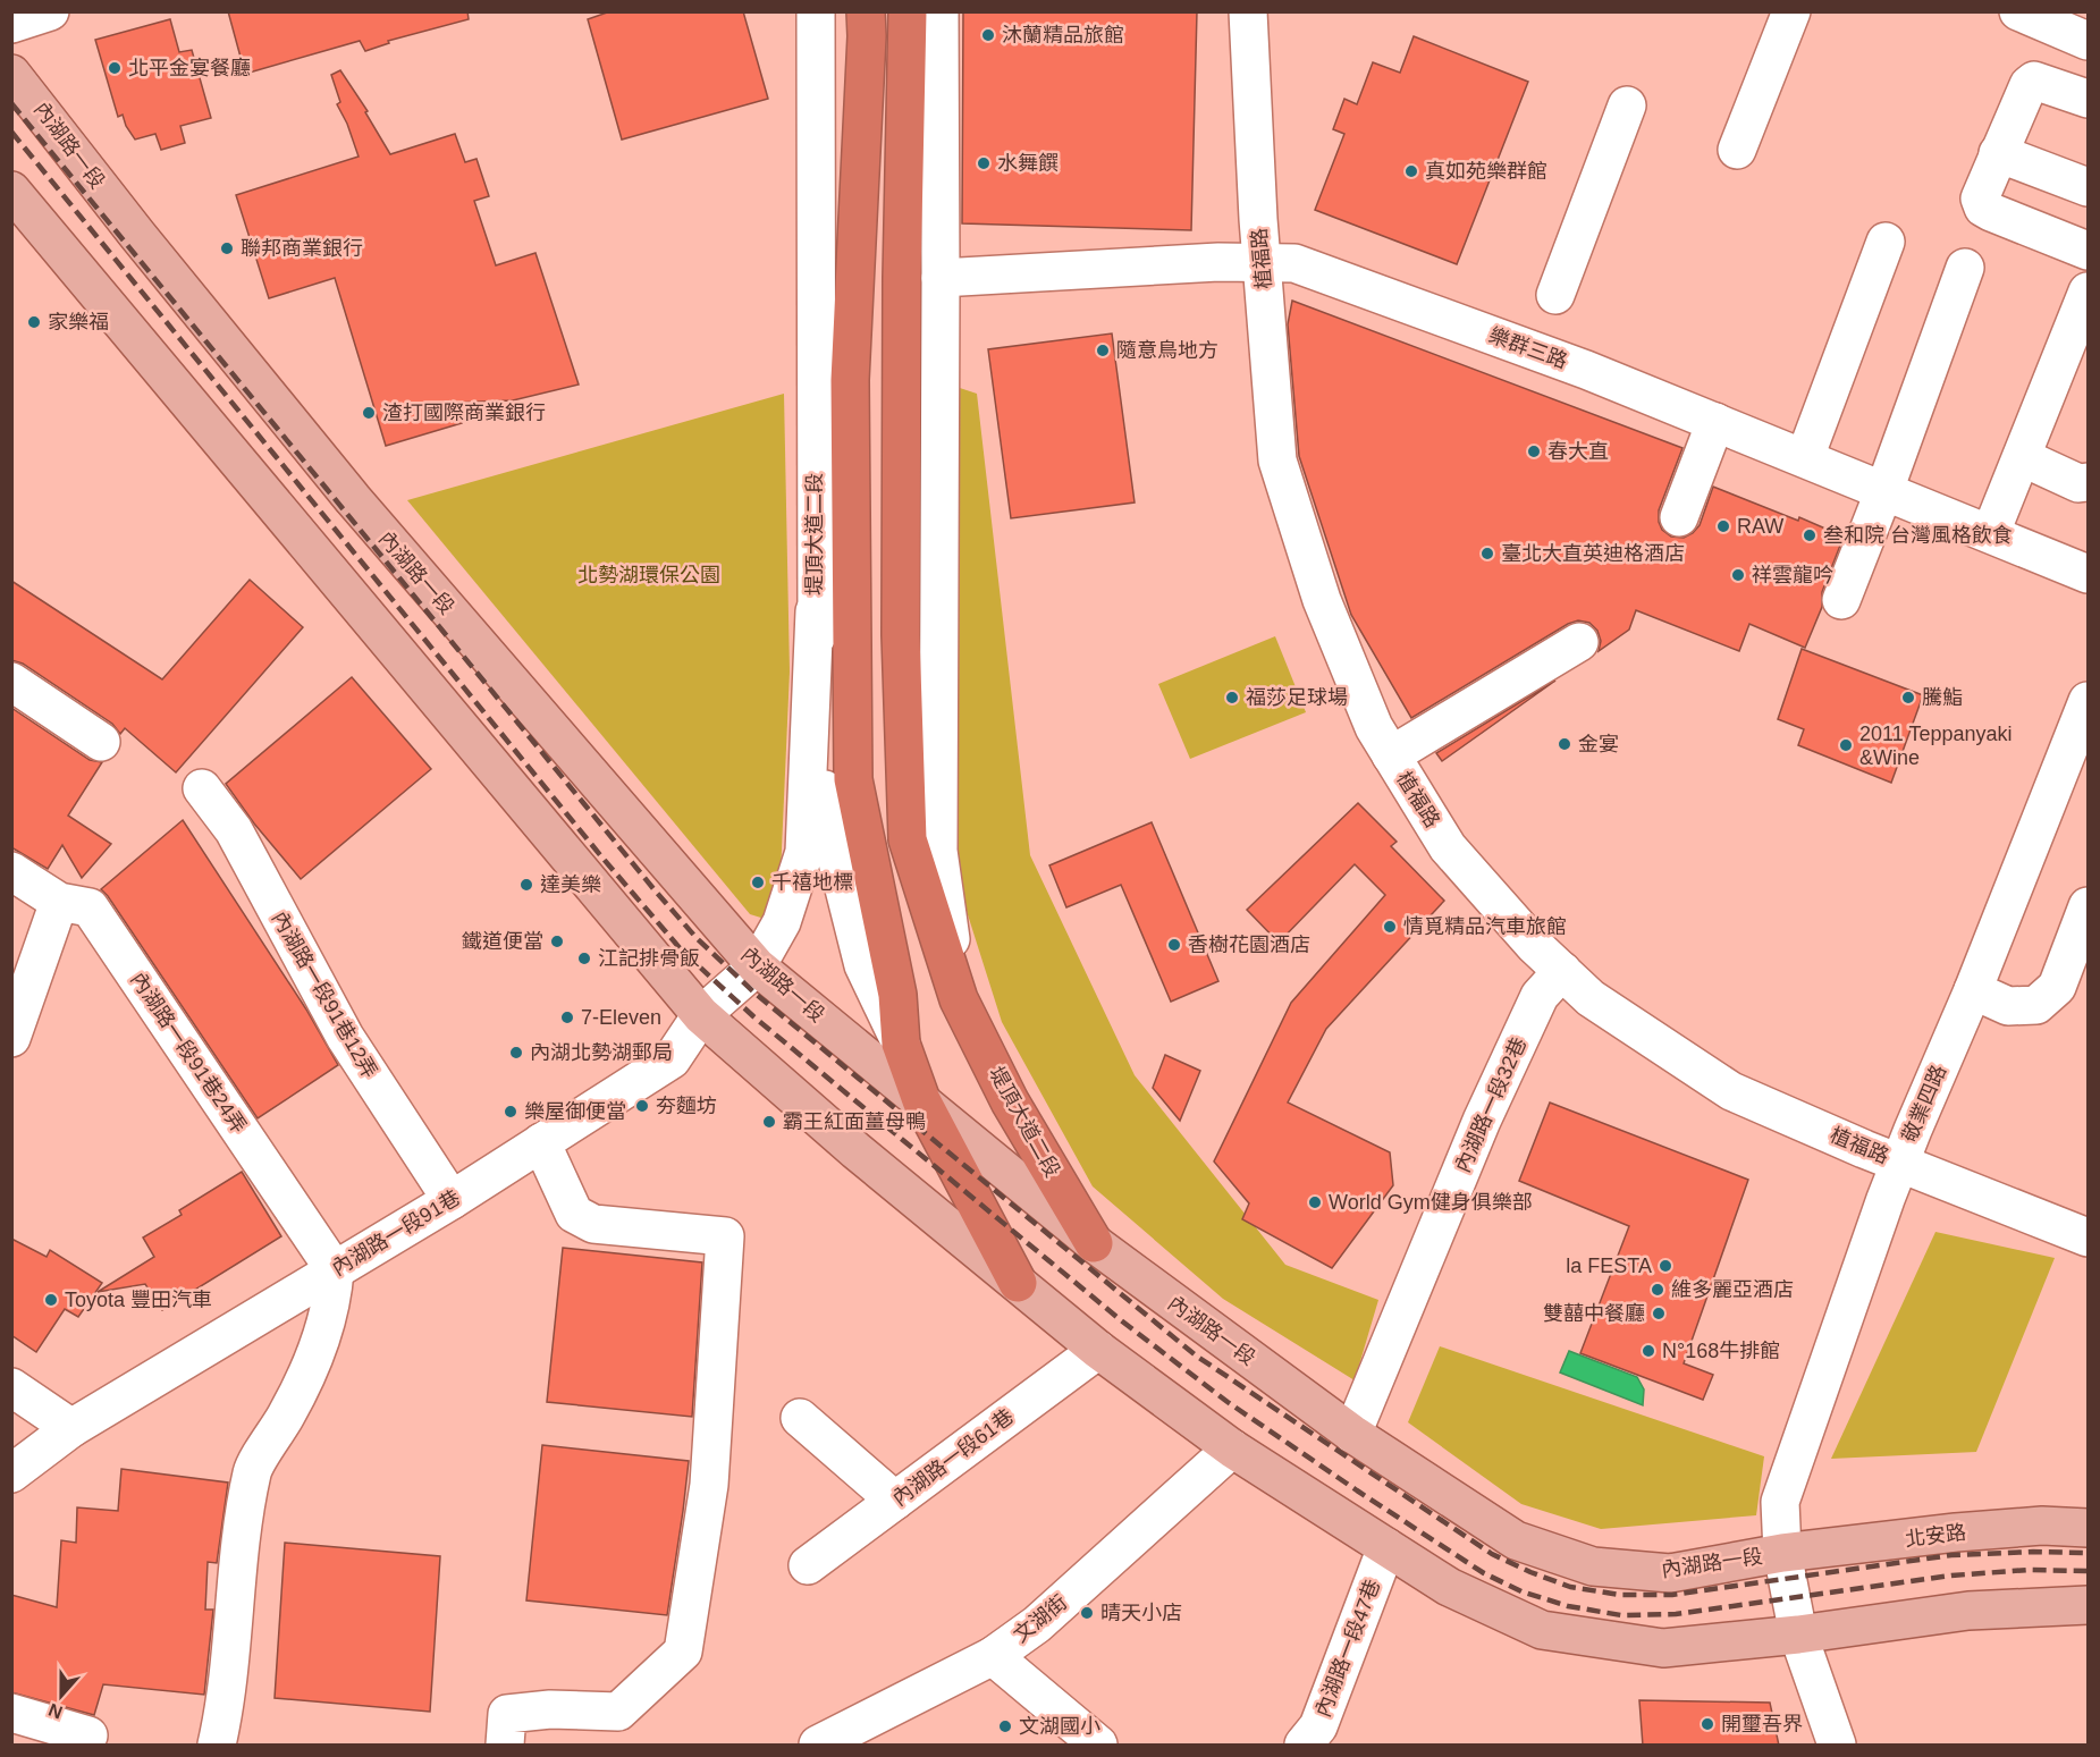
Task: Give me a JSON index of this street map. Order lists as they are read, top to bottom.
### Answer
{
  "streets": {
    "highway": ["堤頂大道二段"],
    "main road": ["內湖路一段", "北安路"],
    "street": [
      "植福路",
      "樂群三路",
      "內湖路一段91巷12弄",
      "內湖路一段91巷24弄",
      "敬業四路",
      "內湖路一段32巷",
      "內湖路一段91巷",
      "內湖路一段61巷",
      "文湖街",
      "內湖路一段47巷"
    ]
  },
  "crossings": [
    ["內湖路一段", "堤頂大道二段"],
    ["內湖路一段", "敬業四路"],
    ["內湖路一段", "內湖路一段32巷"],
    ["內湖路一段", "內湖路一段91巷"],
    ["內湖路一段", "北安路"],
    ["植福路", "樂群三路"],
    ["植福路", "敬業四路"],
    ["植福路", "內湖路一段32巷"],
    ["樂群三路", "堤頂大道二段"],
    ["堤頂大道二段", "內湖路一段91巷"],
    ["內湖路一段91巷12弄", "內湖路一段91巷"],
    ["內湖路一段91巷24弄", "內湖路一段91巷"],
    ["敬業四路", "北安路"]
  ],
  "parks": ["北勢湖環保公園"],
  "places": [
    "沐蘭精品旅館",
    "北平金宴餐廳",
    "水舞饌",
    "真如苑樂群館",
    "聯邦商業銀行",
    "家樂福",
    "隨意鳥地方",
    "渣打國際商業銀行",
    "春大直",
    "RAW",
    "叁和院 台灣風格飲食",
    "臺北大直英迪格酒店",
    "祥雲龍吟",
    "福莎足球場",
    "騰鮨",
    "金宴",
    "2011 Teppanyaki &Wine",
    "千禧地標",
    "達美樂",
    "情覓精品汽車旅館",
    "鐵道便當",
    "香樹花園酒店",
    "江記排骨飯",
    "7-Eleven",
    "內湖北勢湖郵局",
    "夯麵坊",
    "樂屋御便當",
    "霸王紅面薑母鴨",
    "World Gym健身俱樂部",
    "la FESTA",
    "維多麗亞酒店",
    "Toyota 豐田汽車",
    "雙囍中餐廳",
    "N°168牛排館",
    "晴天小店",
    "開璽吾界",
    "文湖國小"
  ],
  "north": "bottom"
}
